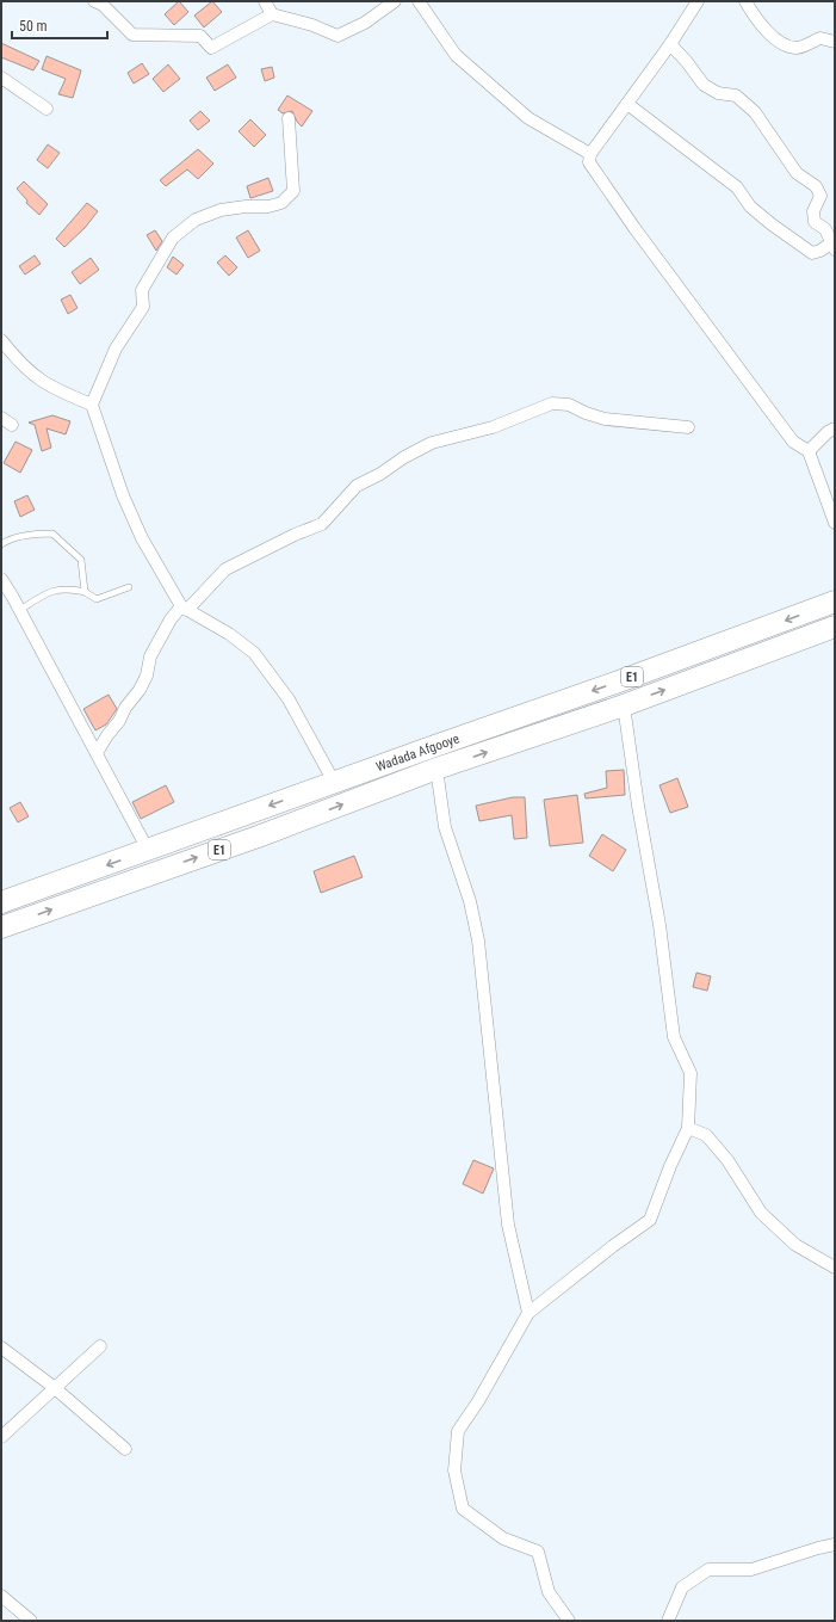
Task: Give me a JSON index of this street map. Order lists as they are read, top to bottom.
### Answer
{
  "streets": {
    "highway": ["E1", "Wadada Afgooye"]
  },
  "scale_bar": "50 m"
}
